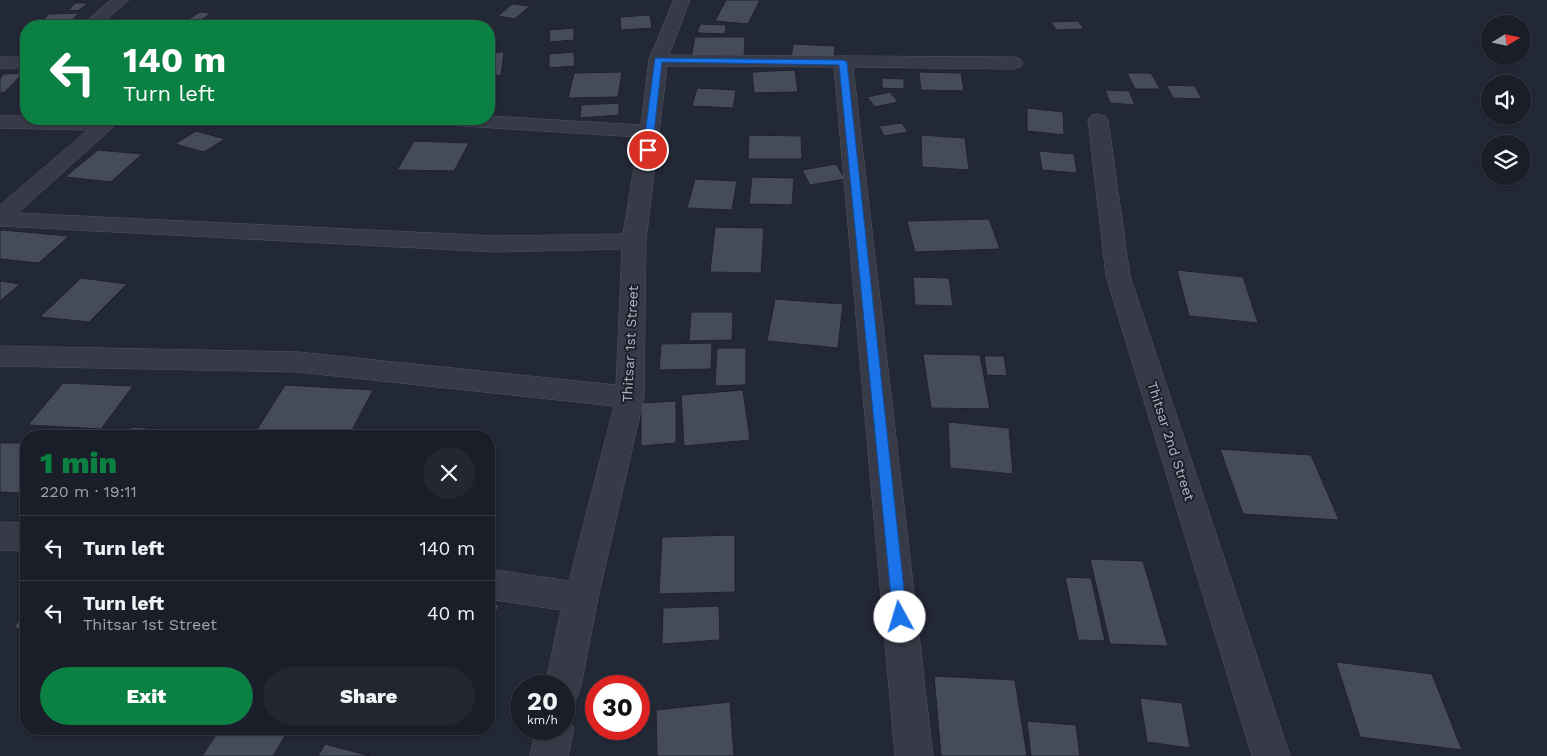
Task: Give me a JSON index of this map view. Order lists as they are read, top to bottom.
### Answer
{
  "streets": {
    "street": ["Thitsar 1st Street", "Thitsar 2nd Street"]
  },
  "north": "right",
  "page": {
    "turn": ["140 m", "Turn left"],
    "heading": ["1 min", "220 m · 19:11"],
    "list": [
      {
        "name": "Turn left",
        "value": "140 m"
      },
      {
        "name": "Turn left",
        "note": "Thitsar 1st Street",
        "value": "40 m"
      }
    ],
    "buttons": ["Exit", "Share"],
    "speed": "20 km/h",
    "limit": "30"
  }
}
